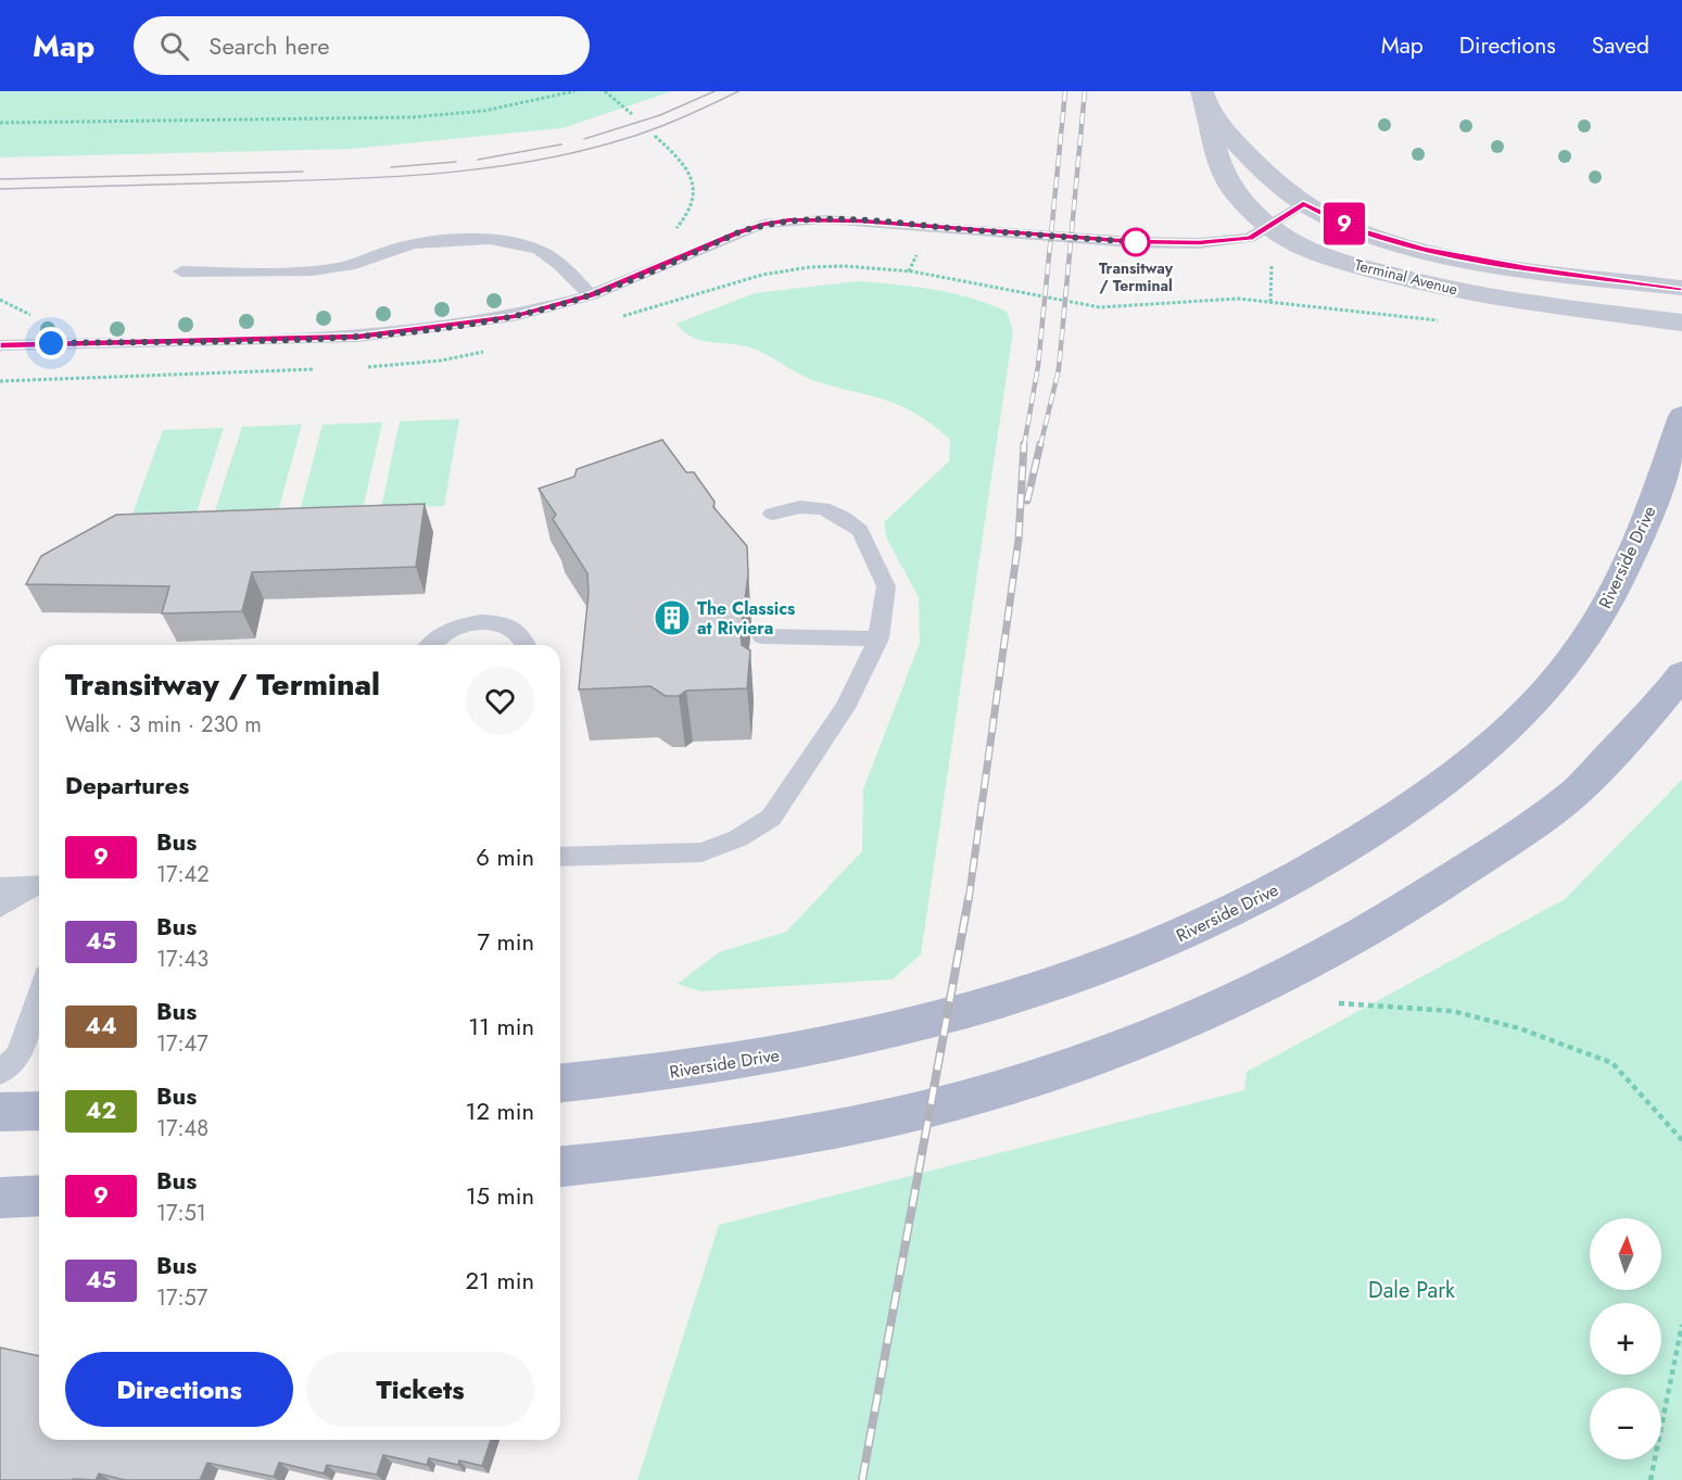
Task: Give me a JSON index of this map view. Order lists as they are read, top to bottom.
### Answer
{
  "streets": {
    "main road": ["Riverside Drive"],
    "street": ["Terminal Avenue"]
  },
  "parks": ["Dale Park"],
  "places": {
    "other": ["Transitway / Terminal"],
    "building": ["The Classics at Riviera"]
  },
  "lines": ["bus line 9"],
  "north": "top",
  "page": {
    "header": "Map",
    "search": "Search here",
    "nav": ["Map", "Directions", "Saved"],
    "on_map": "9",
    "heading": [
      ["Transitway / Terminal", "Walk · 3 min · 230 m"],
      "Departures"
    ],
    "list": [
      {
        "mark": "9",
        "name": "Bus",
        "note": "17:42",
        "value": "6 min"
      },
      {
        "mark": "45",
        "name": "Bus",
        "note": "17:43",
        "value": "7 min"
      },
      {
        "mark": "44",
        "name": "Bus",
        "note": "17:47",
        "value": "11 min"
      },
      {
        "mark": "42",
        "name": "Bus",
        "note": "17:48",
        "value": "12 min"
      },
      {
        "mark": "9",
        "name": "Bus",
        "note": "17:51",
        "value": "15 min"
      },
      {
        "mark": "45",
        "name": "Bus",
        "note": "17:57",
        "value": "21 min"
      }
    ],
    "map_buttons": ["+", "−"],
    "buttons": ["Directions", "Tickets"]
  }
}
